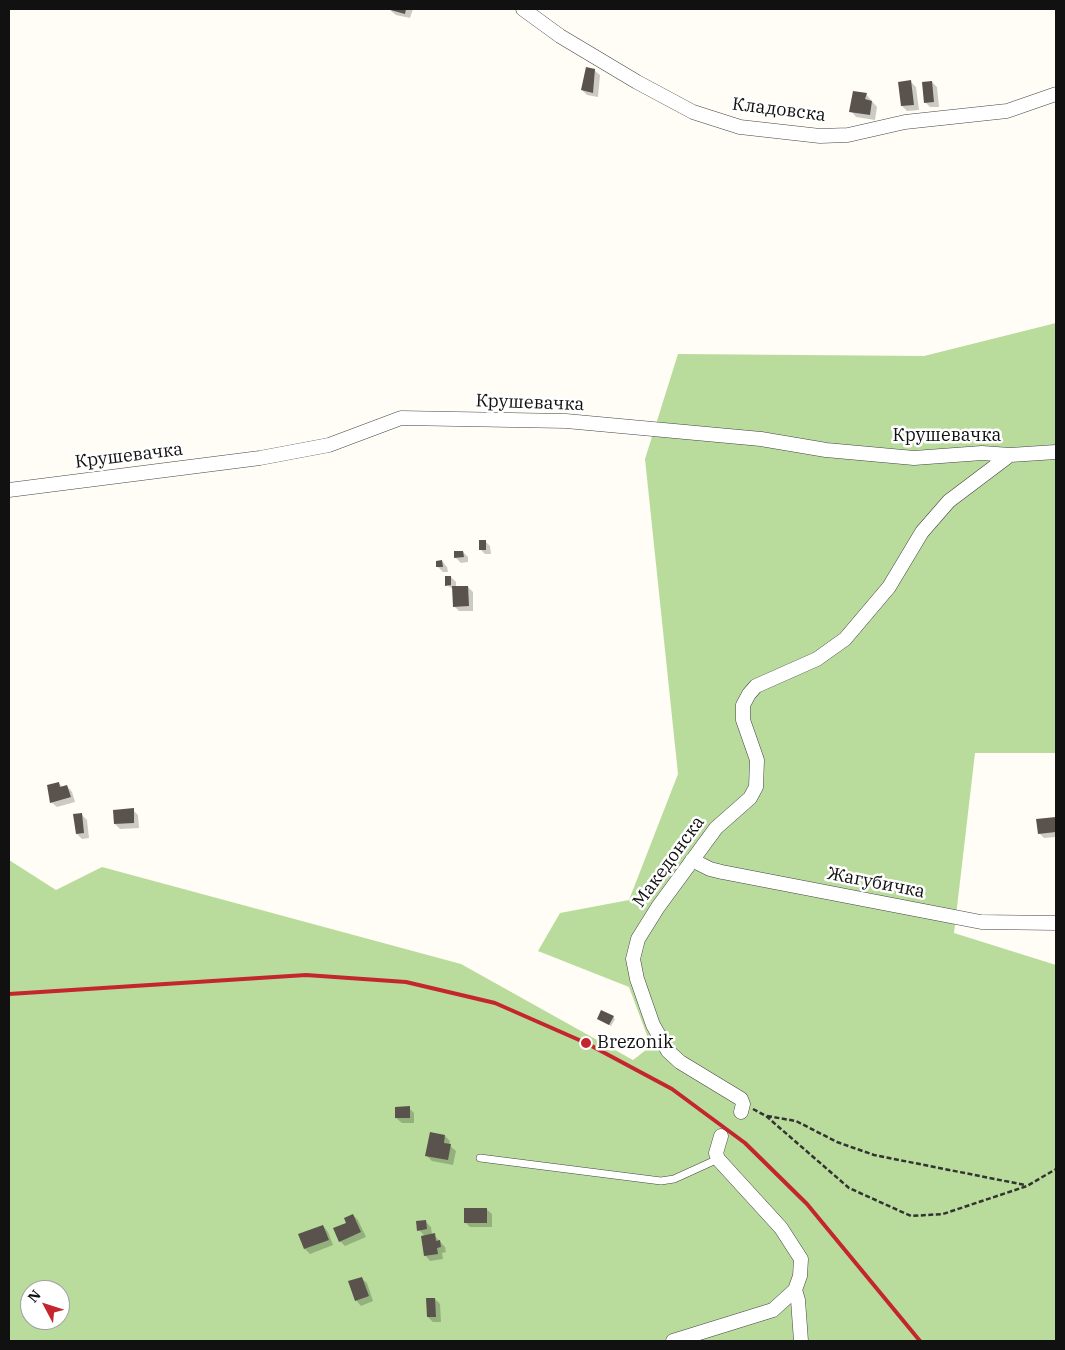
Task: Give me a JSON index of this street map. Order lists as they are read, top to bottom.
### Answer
{
  "streets": {
    "street": [
      "Кладовска",
      "Крушевачка",
      "Македонска",
      "Жагубичка"
    ]
  },
  "crossings": [
    ["Крушевачка", "Македонска"],
    ["Македонска", "Жагубичка"]
  ],
  "places": ["Brezonik"],
  "north": "top left"
}
